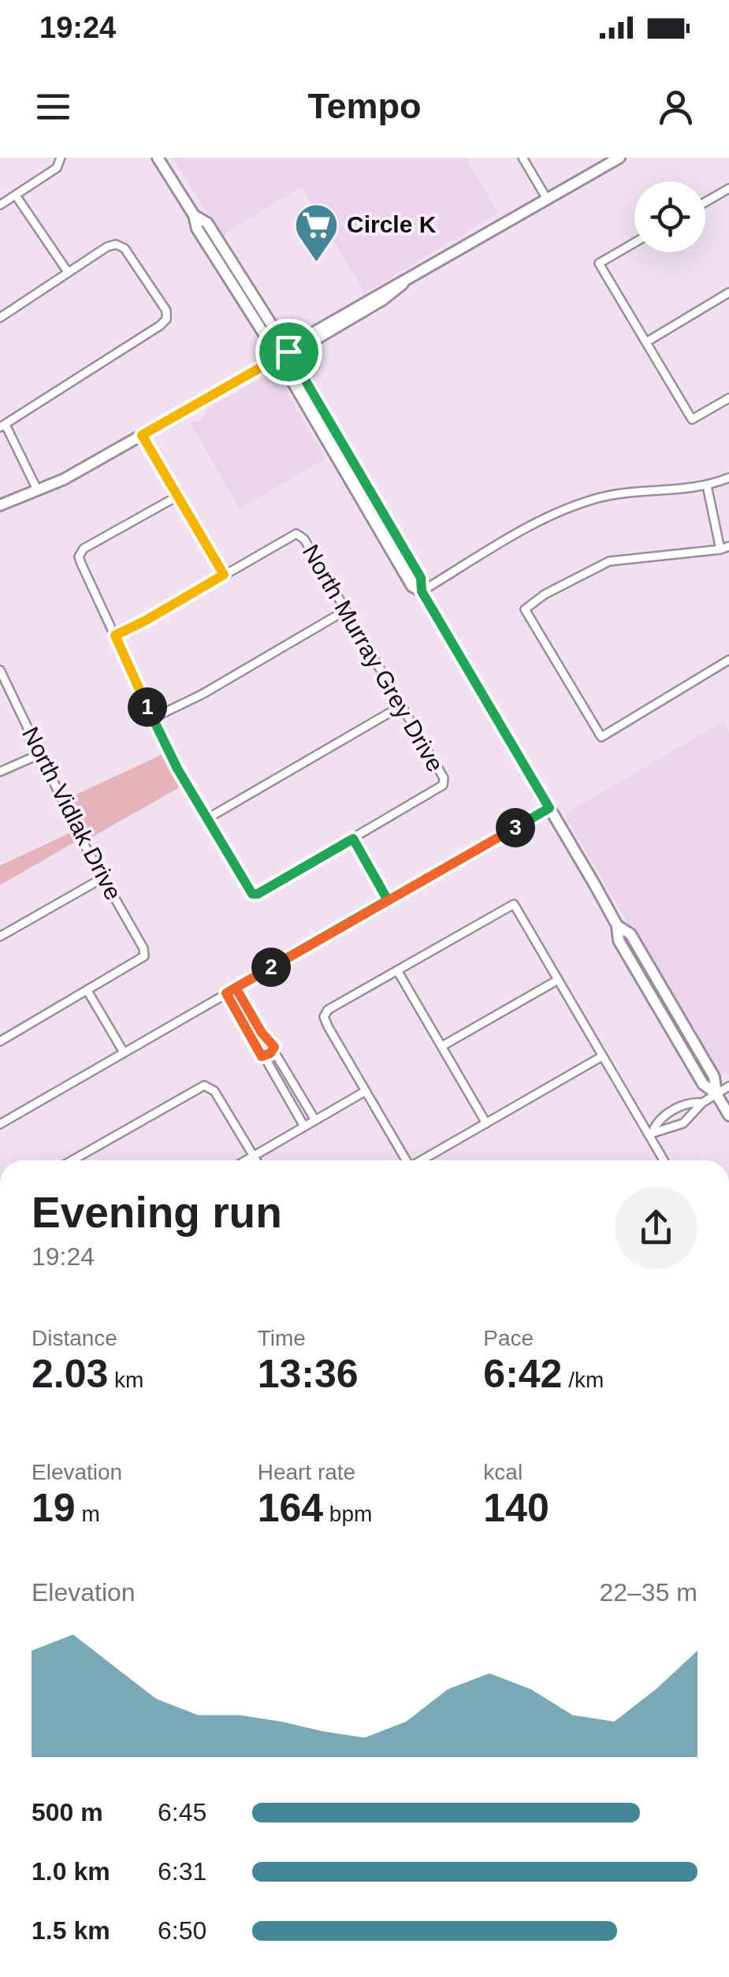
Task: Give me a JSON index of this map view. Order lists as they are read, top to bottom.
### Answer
{
  "streets": {
    "street": ["North Murray Grey Drive", "North Vidlak Drive"]
  },
  "places": {
    "supermarket": ["Circle K"]
  },
  "page": {
    "status": "19:24",
    "header": "Tempo",
    "pins": ["1", "3", "2"],
    "heading": ["Evening run", "19:24"],
    "stats": [
      ["Distance", "2.03 km"],
      ["Time", "13:36"],
      ["Pace", "6:42 /km"],
      ["Elevation", "19 m"],
      ["Heart rate", "164 bpm"],
      ["kcal", "140"]
    ],
    "chart": ["Elevation", "22–35 m"],
    "list": [
      {
        "name": "500 m",
        "note": "6:45"
      },
      {
        "name": "1.0 km",
        "note": "6:31"
      },
      {
        "name": "1.5 km",
        "note": "6:50"
      }
    ]
  }
}
